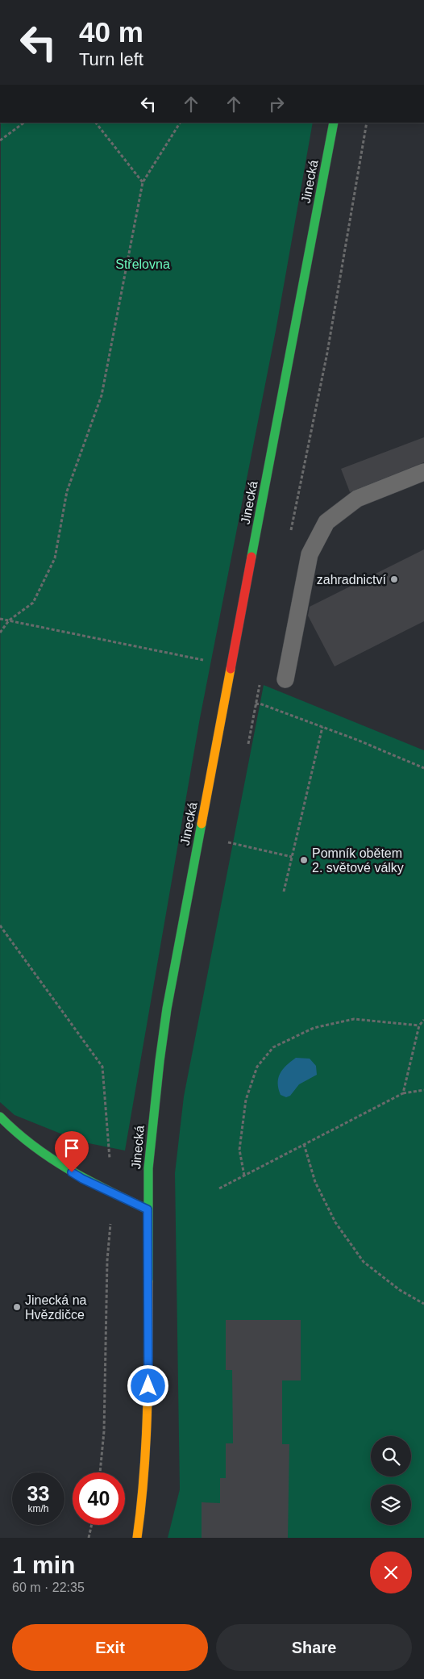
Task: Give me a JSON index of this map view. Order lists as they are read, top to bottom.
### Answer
{
  "streets": {
    "street": ["Jinecká"]
  },
  "parks": ["Střelovna"],
  "places": ["zahradnictví", "Pomník obětem 2. světové války", "Jinecká na Hvězdičce"],
  "page": {
    "turn": ["40 m", "Turn left"],
    "speed": "33 km/h",
    "limit": "40",
    "heading": ["1 min", "60 m · 22:35"],
    "buttons": ["Exit", "Share"]
  }
}
